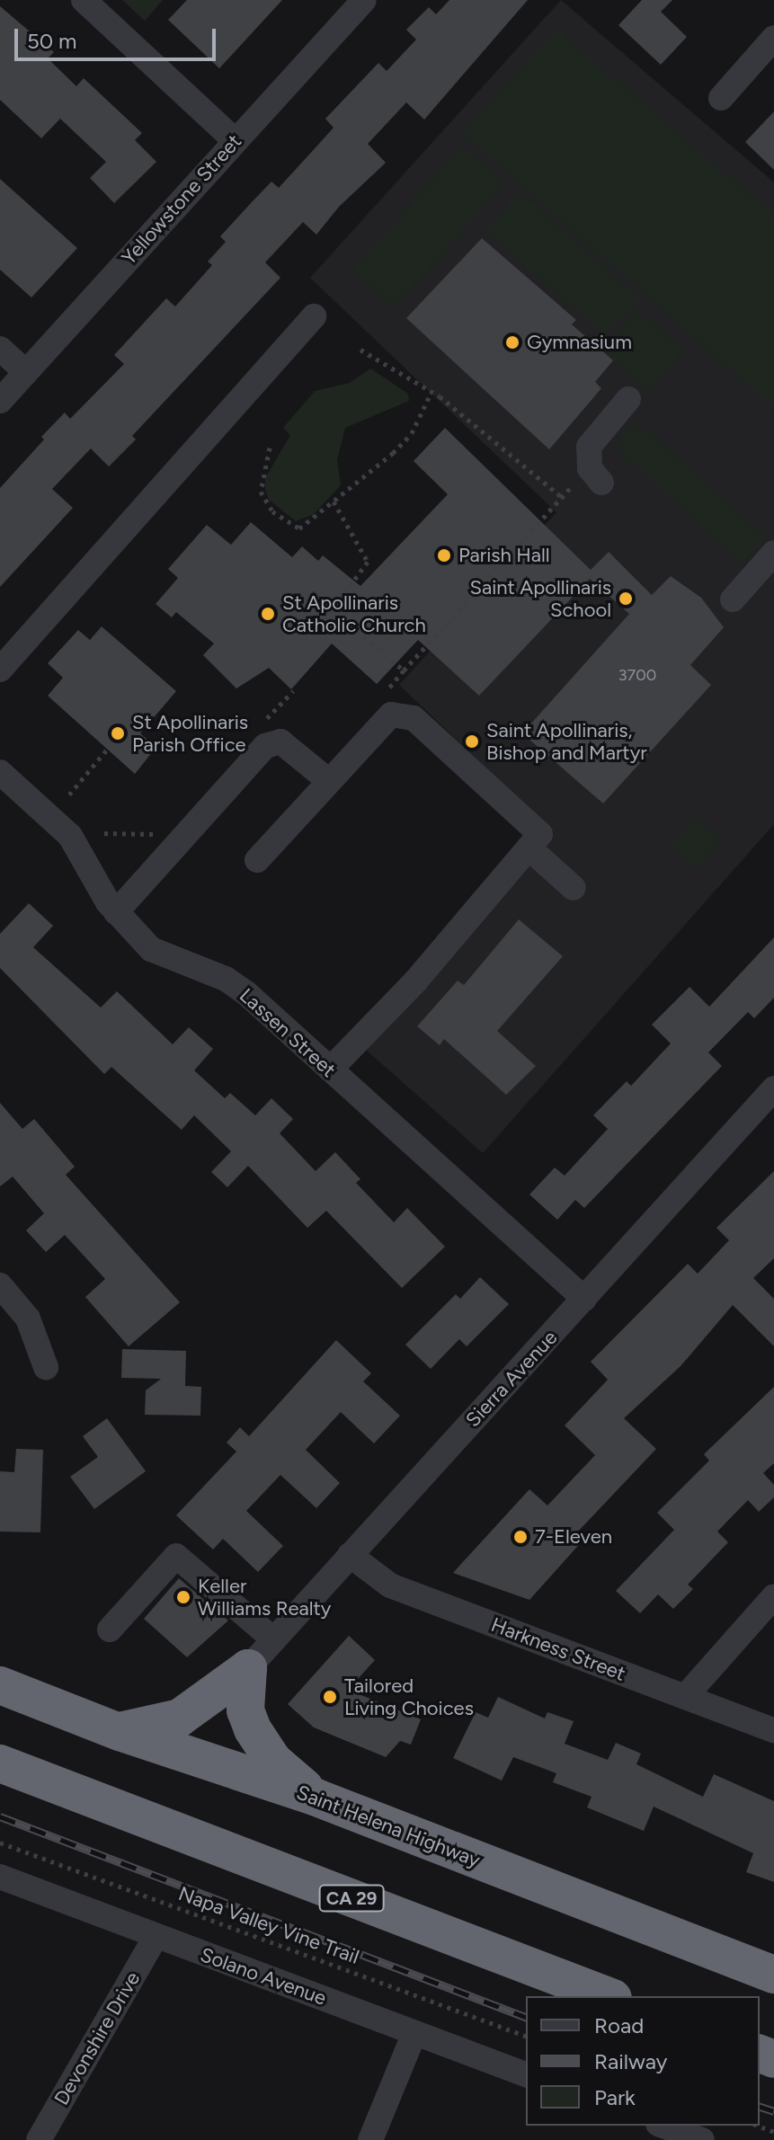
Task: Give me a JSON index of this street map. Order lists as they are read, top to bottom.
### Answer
{
  "streets": {
    "highway": ["Saint Helena Highway", "CA 29"],
    "street": [
      "Yellowstone Street",
      "Lassen Street",
      "Sierra Avenue",
      "Harkness Street",
      "Solano Avenue",
      "Devonshire Drive"
    ],
    "path": ["Napa Valley Vine Trail"]
  },
  "crossings": [
    ["Lassen Street", "Sierra Avenue"],
    ["Sierra Avenue", "Harkness Street"],
    ["Solano Avenue", "Devonshire Drive"]
  ],
  "places": [
    "Gymnasium",
    "Parish Hall",
    "Saint Apollinaris School",
    "St Apollinaris Catholic Church",
    "St Apollinaris Parish Office",
    "Saint Apollinaris, Bishop and Martyr",
    "7-Eleven",
    "Keller Williams Realty",
    "Tailored Living Choices"
  ],
  "house_numbers": ["3700"],
  "legend": ["Road", "Railway", "Park"],
  "scale_bar": "50 m"
}
